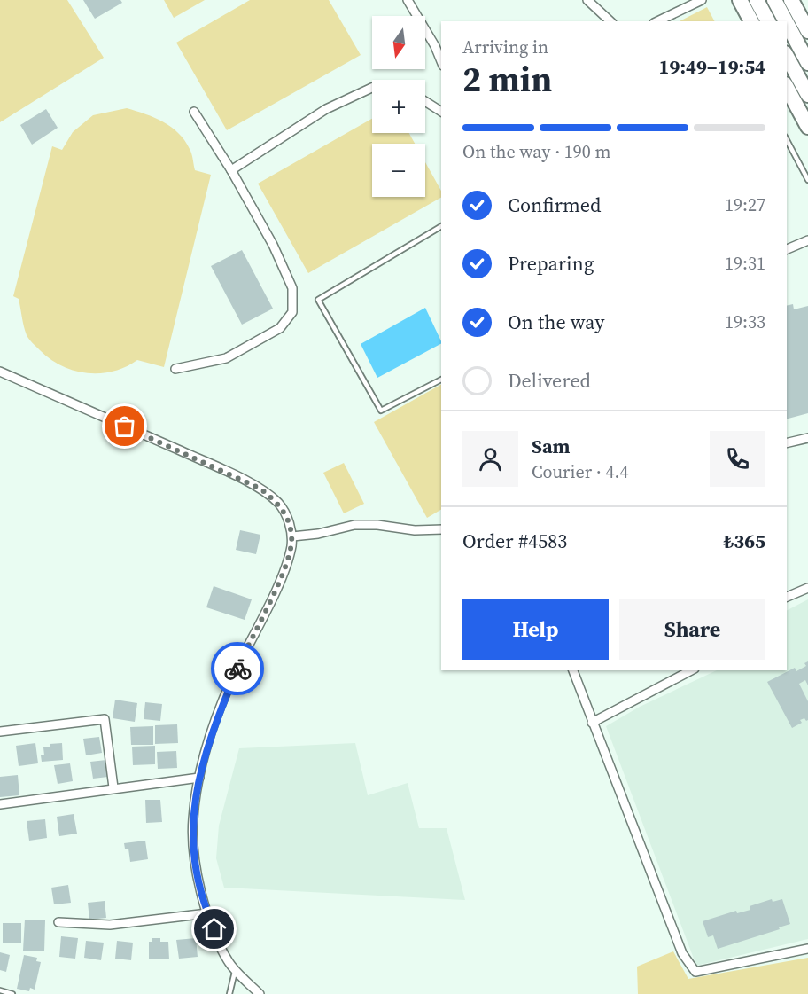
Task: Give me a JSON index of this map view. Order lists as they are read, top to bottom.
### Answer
{
  "north": "bottom",
  "page": {
    "map_buttons": ["+", "−"],
    "heading": ["2 min", "Arriving in", "19:49–19:54"],
    "panel": [
      "Sam",
      "Courier · 4.4",
      "Order #4583",
      "₺365"
    ],
    "bar": "On the way · 190 m",
    "list": [
      ["Confirmed", "19:27"],
      ["Preparing", "19:31"],
      ["On the way", "19:33"],
      "Delivered"
    ],
    "buttons": ["Help", "Share"]
  }
}
